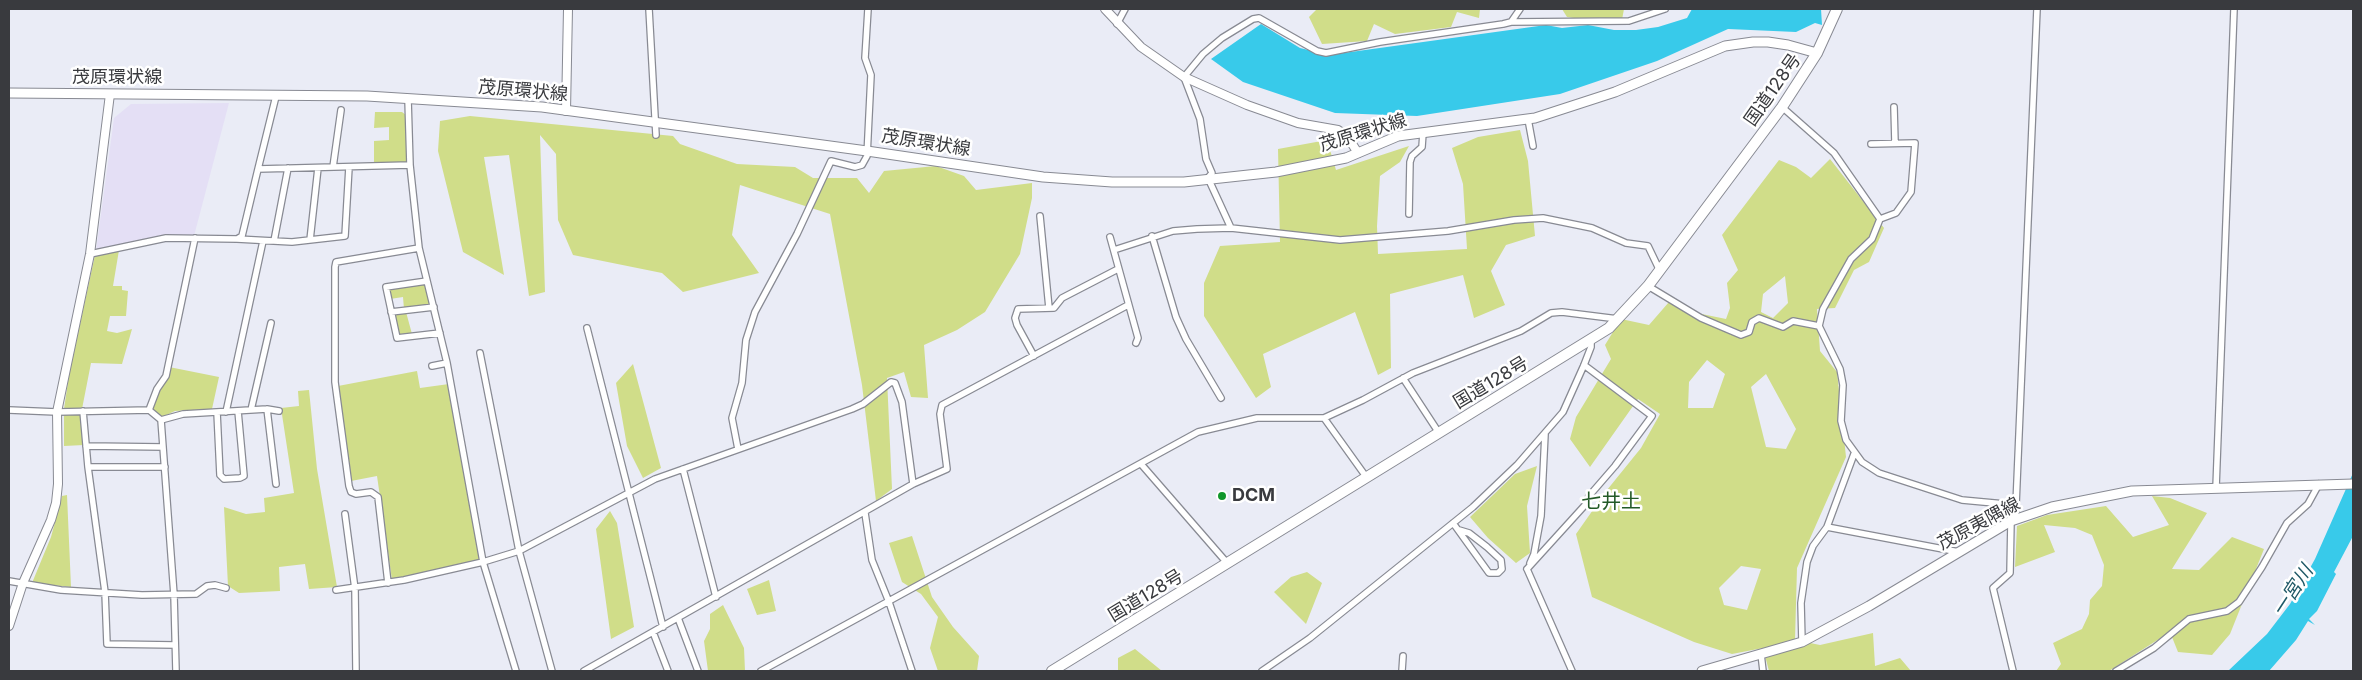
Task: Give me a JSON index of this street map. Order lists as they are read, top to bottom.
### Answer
{
  "streets": {
    "highway": ["国道128号"],
    "main road": ["茂原環状線", "茂原夷隅線"]
  },
  "crossings": [
    ["茂原環状線", "国道128号"]
  ],
  "districts": ["七井土"],
  "water": ["一宮川"],
  "places": ["DCM"]
}
